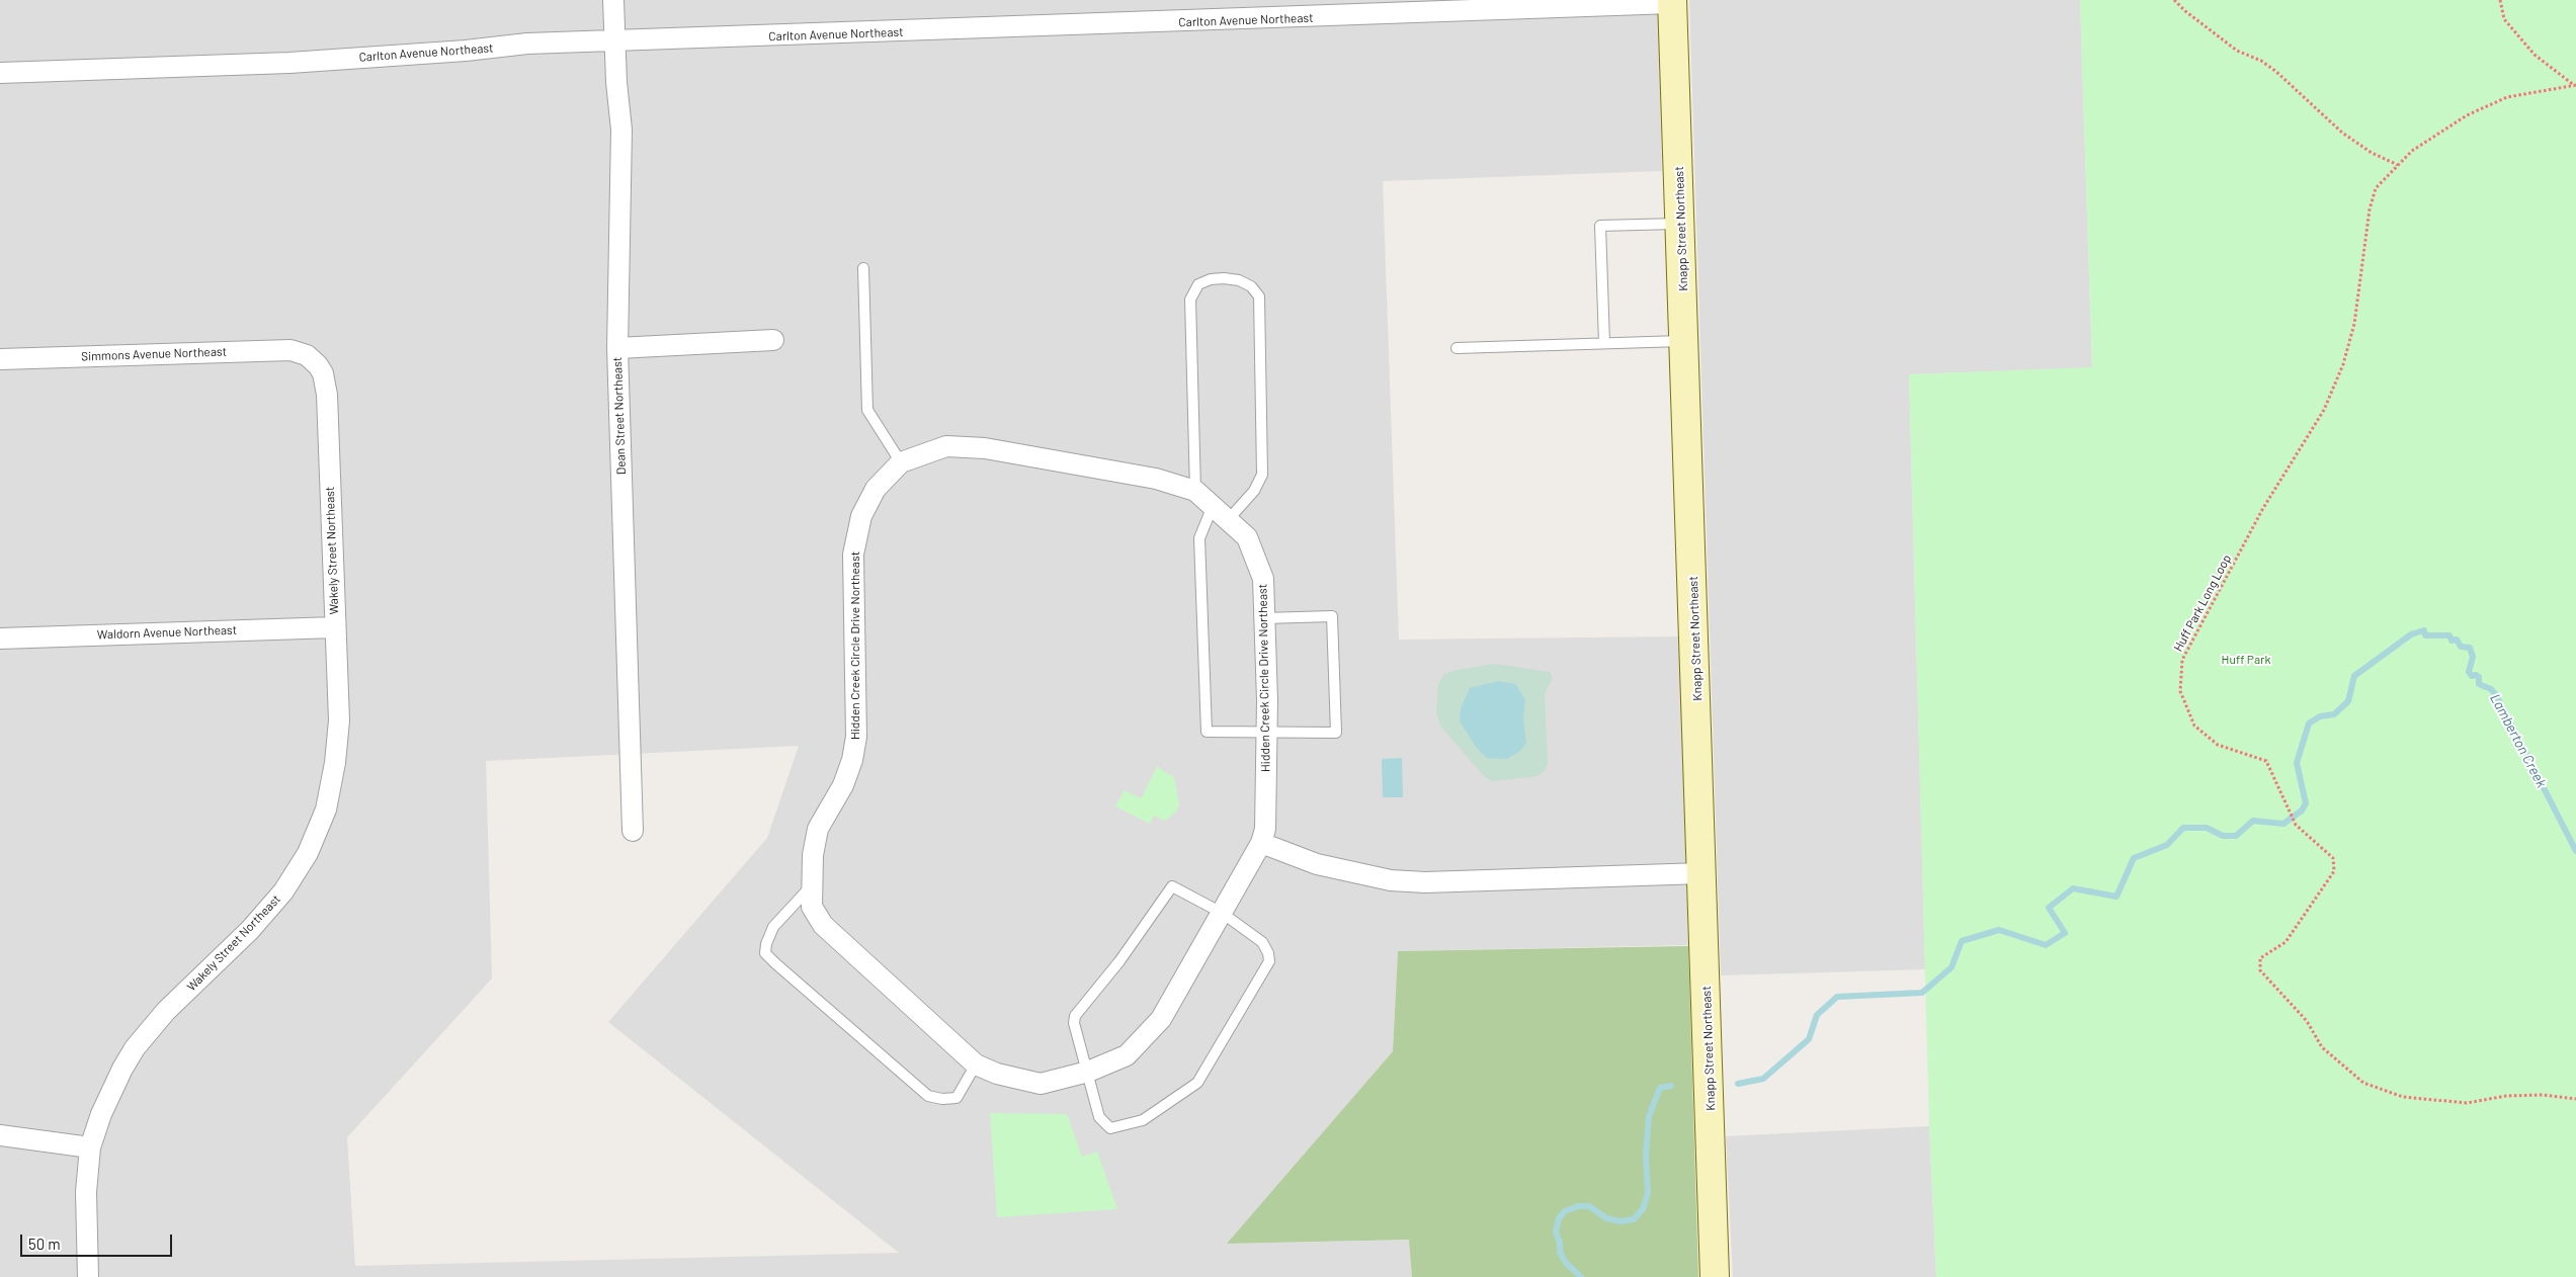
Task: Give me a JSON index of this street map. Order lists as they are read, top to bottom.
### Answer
{
  "streets": {
    "main road": ["Knapp Street Northeast"],
    "street": [
      "Carlton Avenue Northeast",
      "Simmons Avenue Northeast",
      "Dean Street Northeast",
      "Wakely Street Northeast",
      "Waldorn Avenue Northeast",
      "Hidden Creek Circle Drive Northeast"
    ],
    "path": ["Huff Park Long Loop"]
  },
  "crossings": [
    ["Carlton Avenue Northeast", "Knapp Street Northeast"],
    ["Carlton Avenue Northeast", "Dean Street Northeast"],
    ["Simmons Avenue Northeast", "Wakely Street Northeast"],
    ["Wakely Street Northeast", "Waldorn Avenue Northeast"]
  ],
  "water": ["Lamberton Creek"],
  "parks": ["Huff Park"],
  "scale_bar": "50 m"
}
